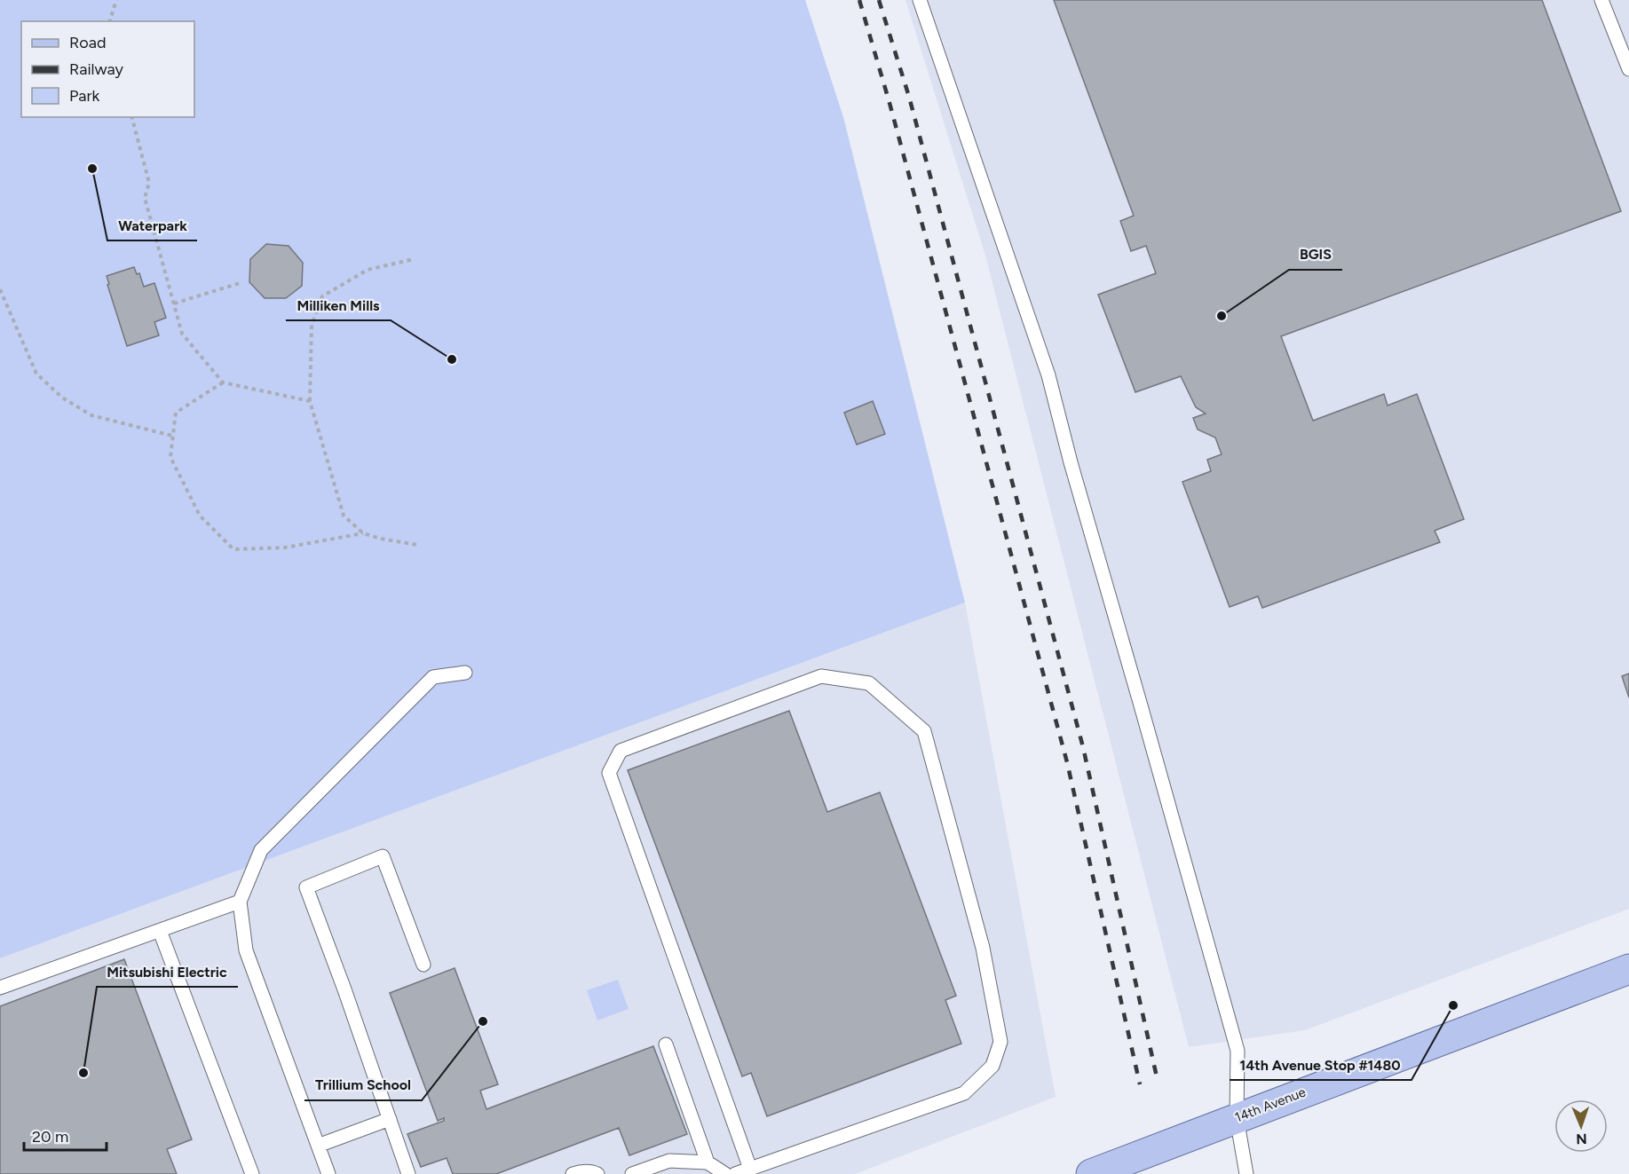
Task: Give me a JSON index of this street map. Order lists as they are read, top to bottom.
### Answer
{
  "streets": {
    "main road": ["14th Avenue"]
  },
  "places": [
    "Waterpark",
    "BGIS",
    "Milliken Mills",
    "14th Avenue Stop #1480",
    "Trillium School",
    "Mitsubishi Electric"
  ],
  "legend": ["Road", "Railway", "Park"],
  "scale_bar": "20 m",
  "north": "bottom"
}
